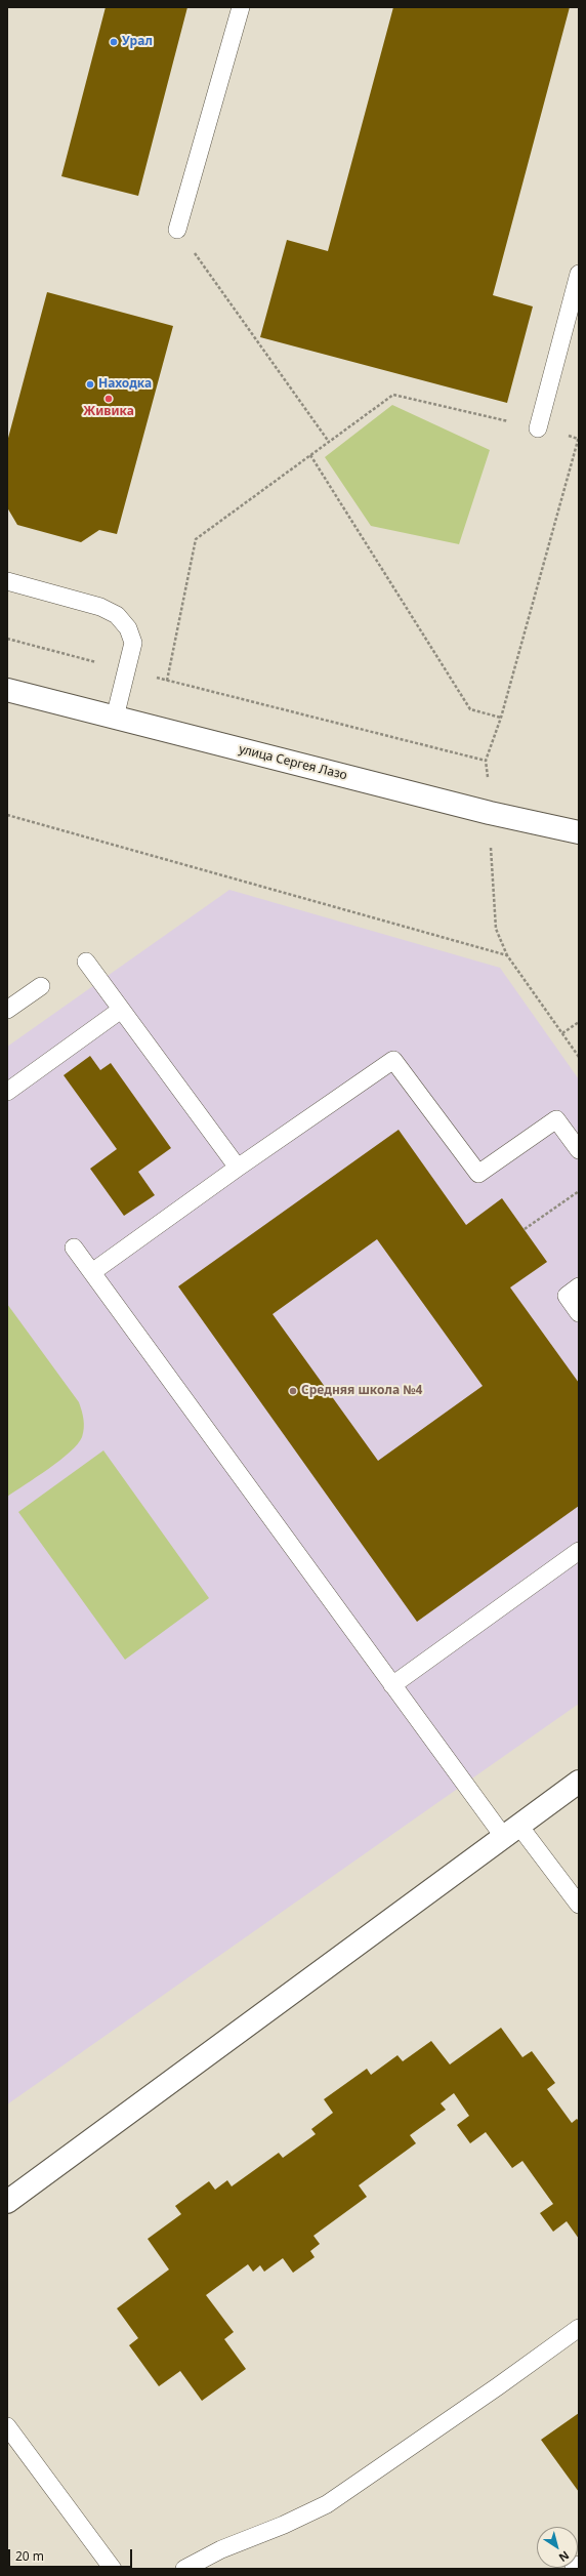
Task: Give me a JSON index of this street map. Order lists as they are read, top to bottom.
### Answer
{
  "streets": {
    "street": ["улица Сергея Лазо"]
  },
  "places": [
    "Урал",
    "Находка",
    "Живика",
    "Средняя школа №4"
  ],
  "scale_bar": "20 m",
  "north": "bottom right"
}
